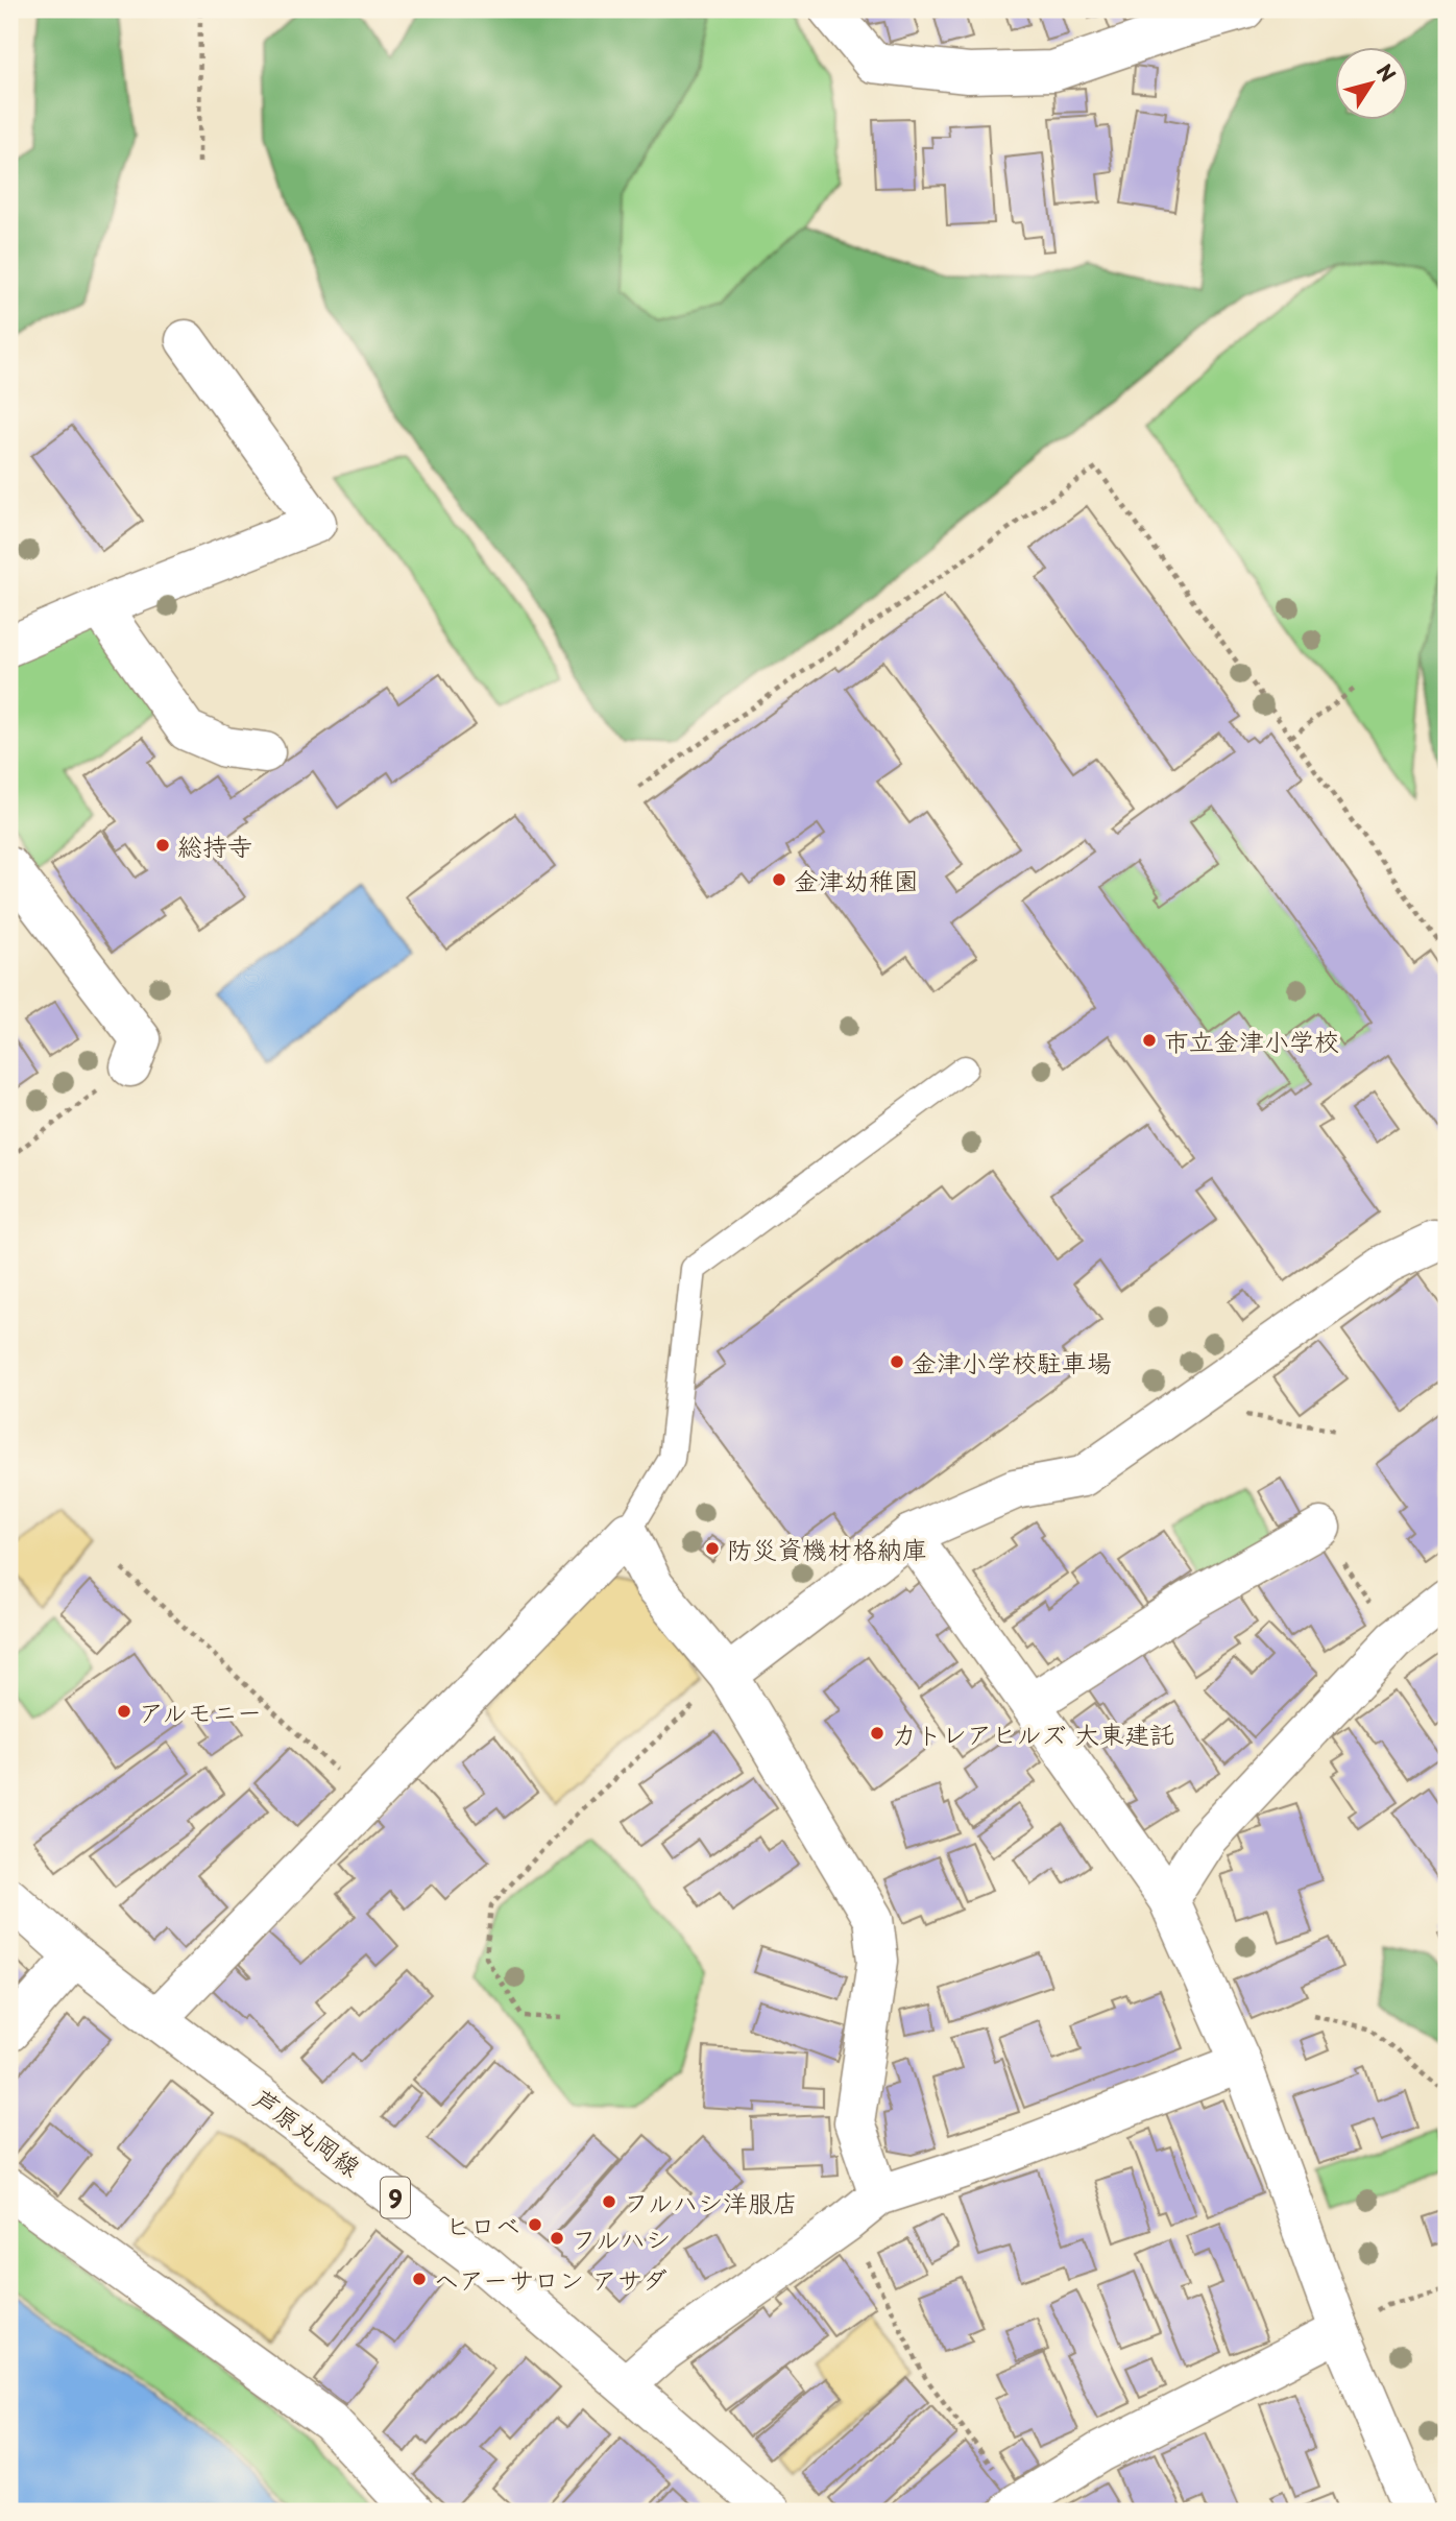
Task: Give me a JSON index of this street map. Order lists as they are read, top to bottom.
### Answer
{
  "streets": {
    "street": ["芦原丸岡線", "9"]
  },
  "places": [
    "総持寺",
    "金津幼稚園",
    "市立金津小学校",
    "金津小学校駐車場",
    "防災資機材格納庫",
    "アルモニー",
    "カトレアヒルズ 大東建託",
    "フルハシ洋服店",
    "ヒロベ",
    "フルハシ",
    "ヘアーサロン アサダ"
  ],
  "north": "top right"
}
